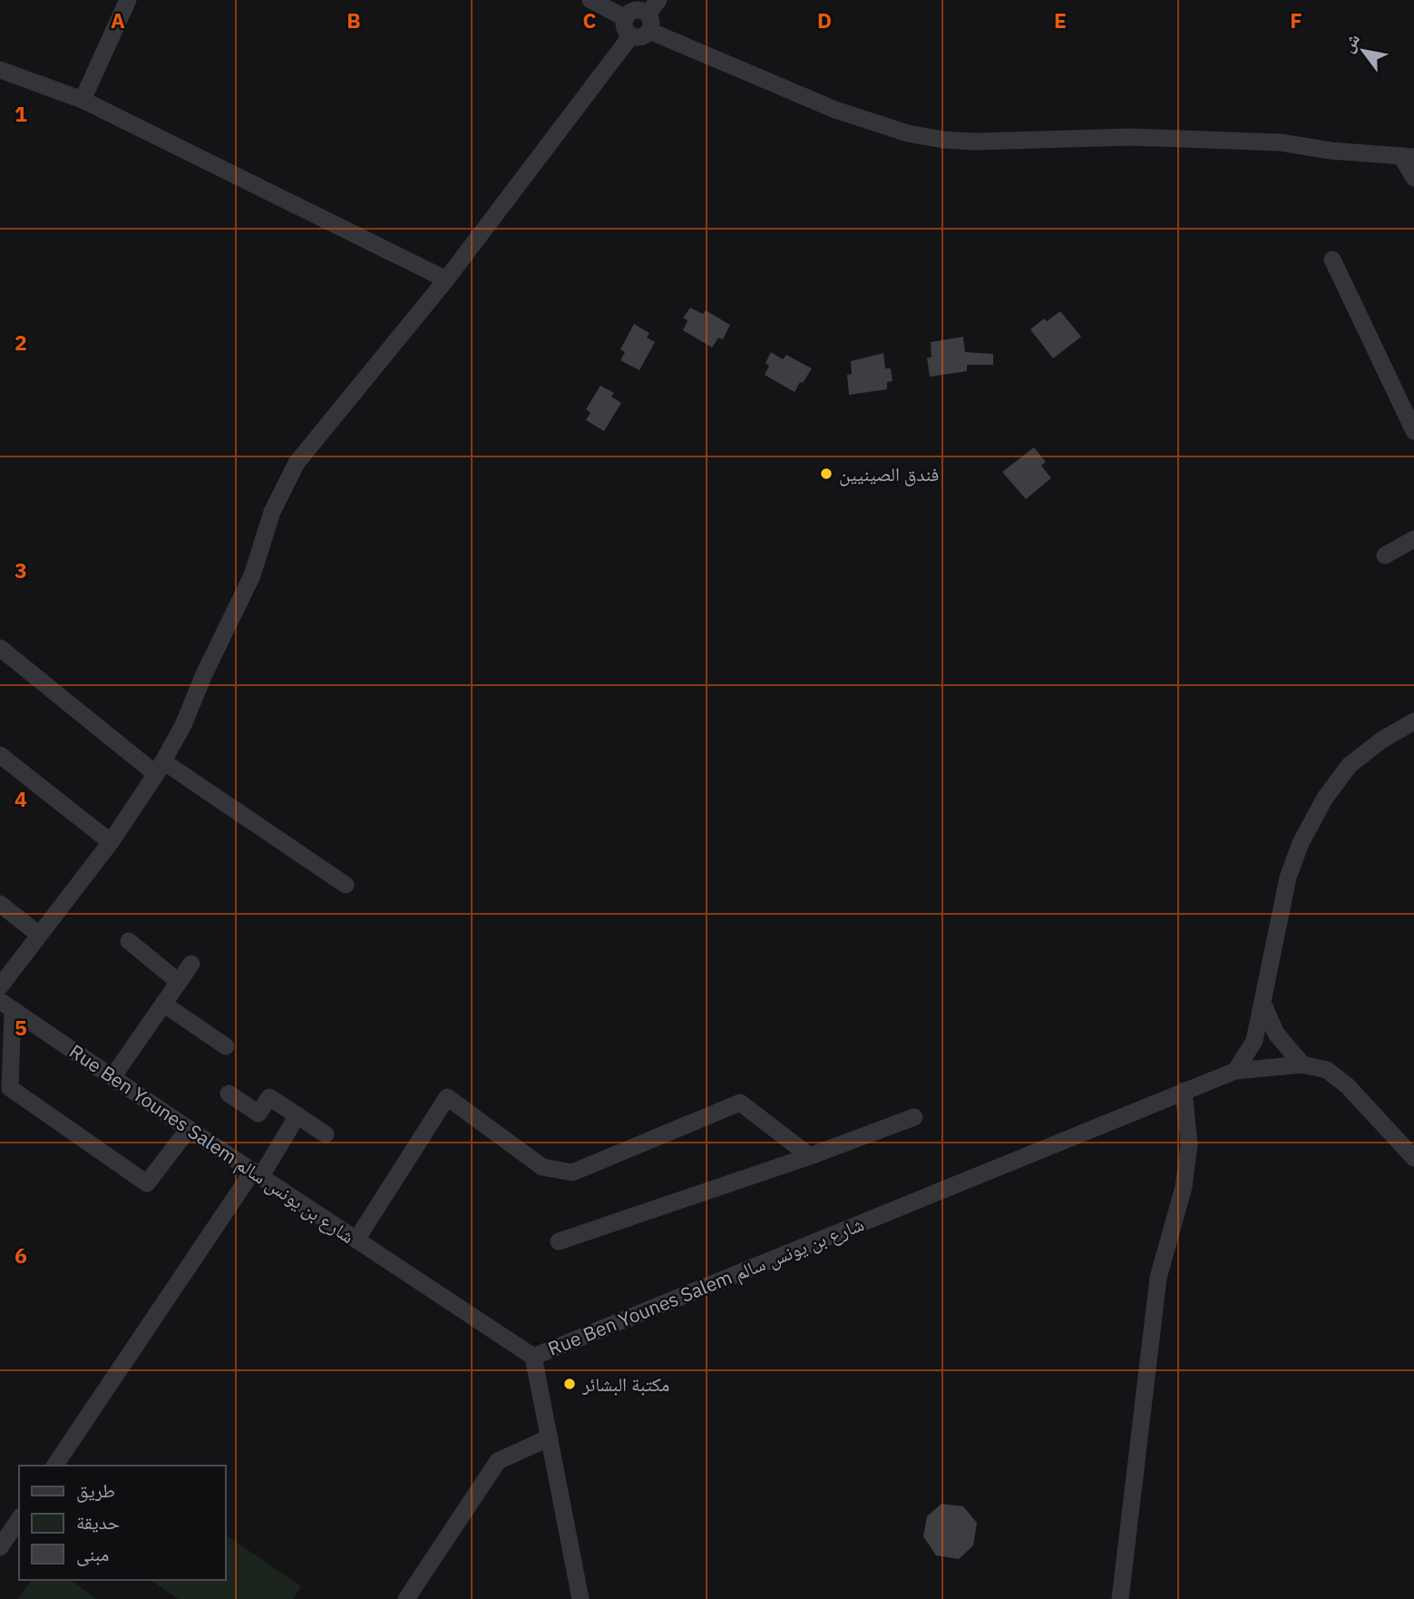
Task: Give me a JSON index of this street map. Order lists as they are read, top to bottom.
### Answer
{
  "streets": {
    "street": ["Rue Ben Younes Salem شارع بن يونس سالم"]
  },
  "places": ["فندق الصينيين", "مكتبة البشائر"],
  "legend": ["طريق", "حديقة", "مبنى"],
  "north": "top left",
  "grid": {
    "columns": [
      "A",
      "B",
      "C",
      "D",
      "E",
      "F"
    ],
    "rows": [
      "1",
      "2",
      "3",
      "4",
      "5",
      "6"
    ]
  }
}
